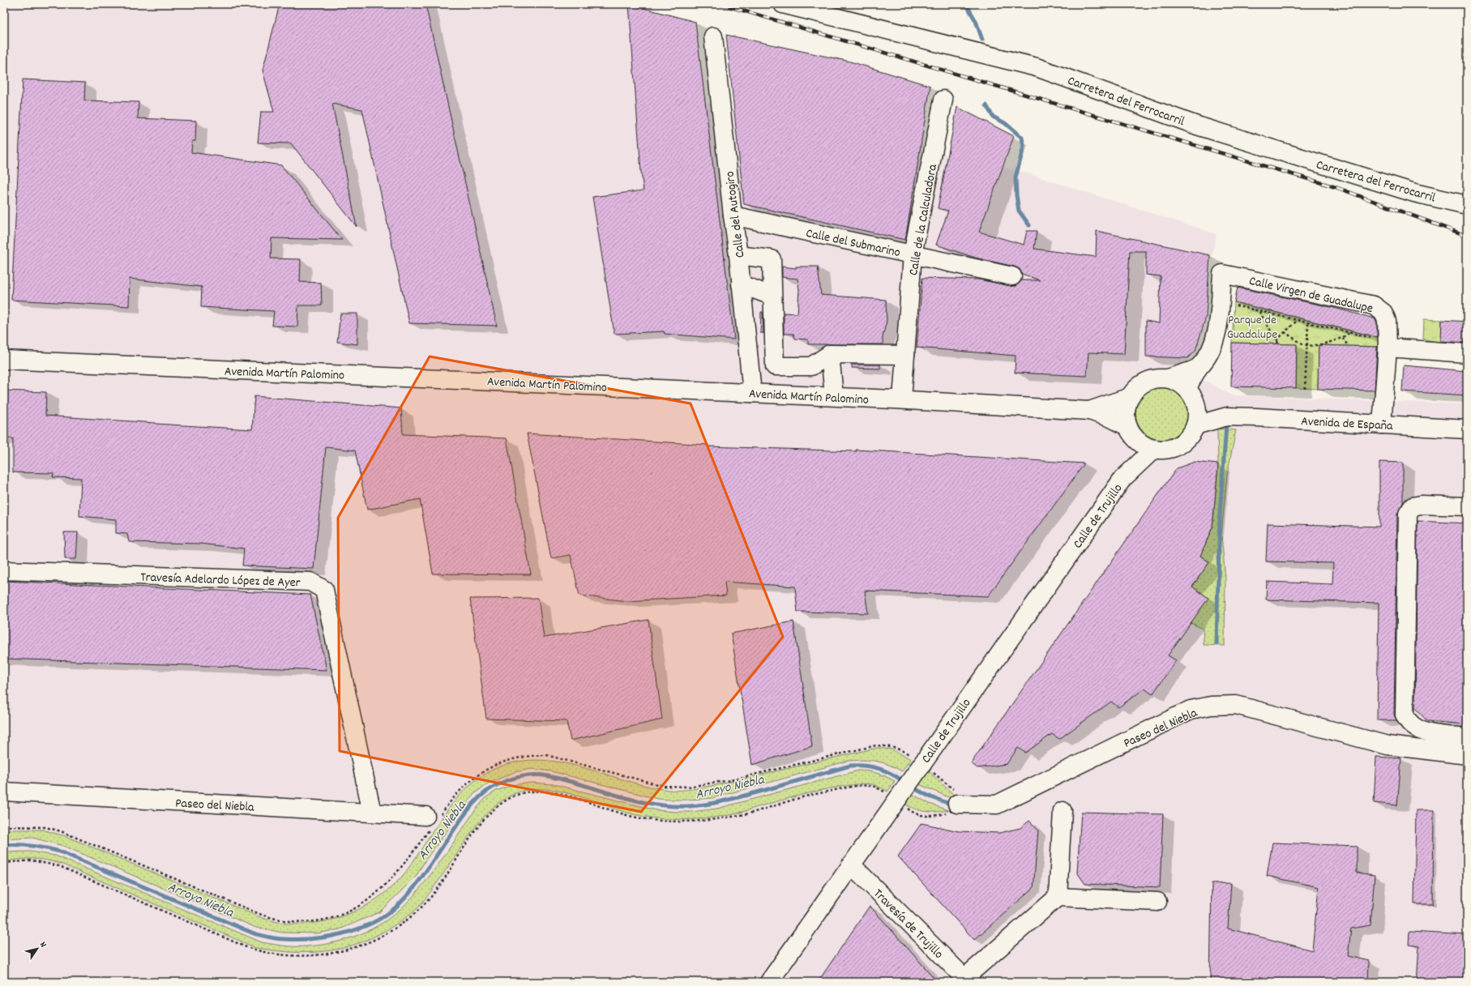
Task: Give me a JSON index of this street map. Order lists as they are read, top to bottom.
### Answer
{
  "streets": {
    "street": [
      "Carretera del Ferrocarril",
      "Calle del Autogiro",
      "Calle de la Calculadora",
      "Calle del Submarino",
      "Calle Virgen de Guadalupe",
      "Avenida Martín Palomino",
      "Avenida de España",
      "Calle de Trujillo",
      "Travesía Adelardo López de Ayer",
      "Paseo del Niebla",
      "Travesía de Trujillo"
    ]
  },
  "crossings": [
    ["Calle del Autogiro", "Calle del Submarino"],
    ["Calle del Autogiro", "Avenida Martín Palomino"],
    ["Calle de la Calculadora", "Calle del Submarino"],
    ["Calle de la Calculadora", "Avenida Martín Palomino"],
    ["Calle Virgen de Guadalupe", "Avenida Martín Palomino"],
    ["Calle Virgen de Guadalupe", "Avenida de España"],
    ["Avenida Martín Palomino", "Avenida de España"],
    ["Calle de Trujillo", "Travesía de Trujillo"],
    ["Travesía Adelardo López de Ayer", "Paseo del Niebla"]
  ],
  "water": ["Arroyo Niebla"],
  "parks": ["Parque de Guadalupe"],
  "north": "top right"
}
